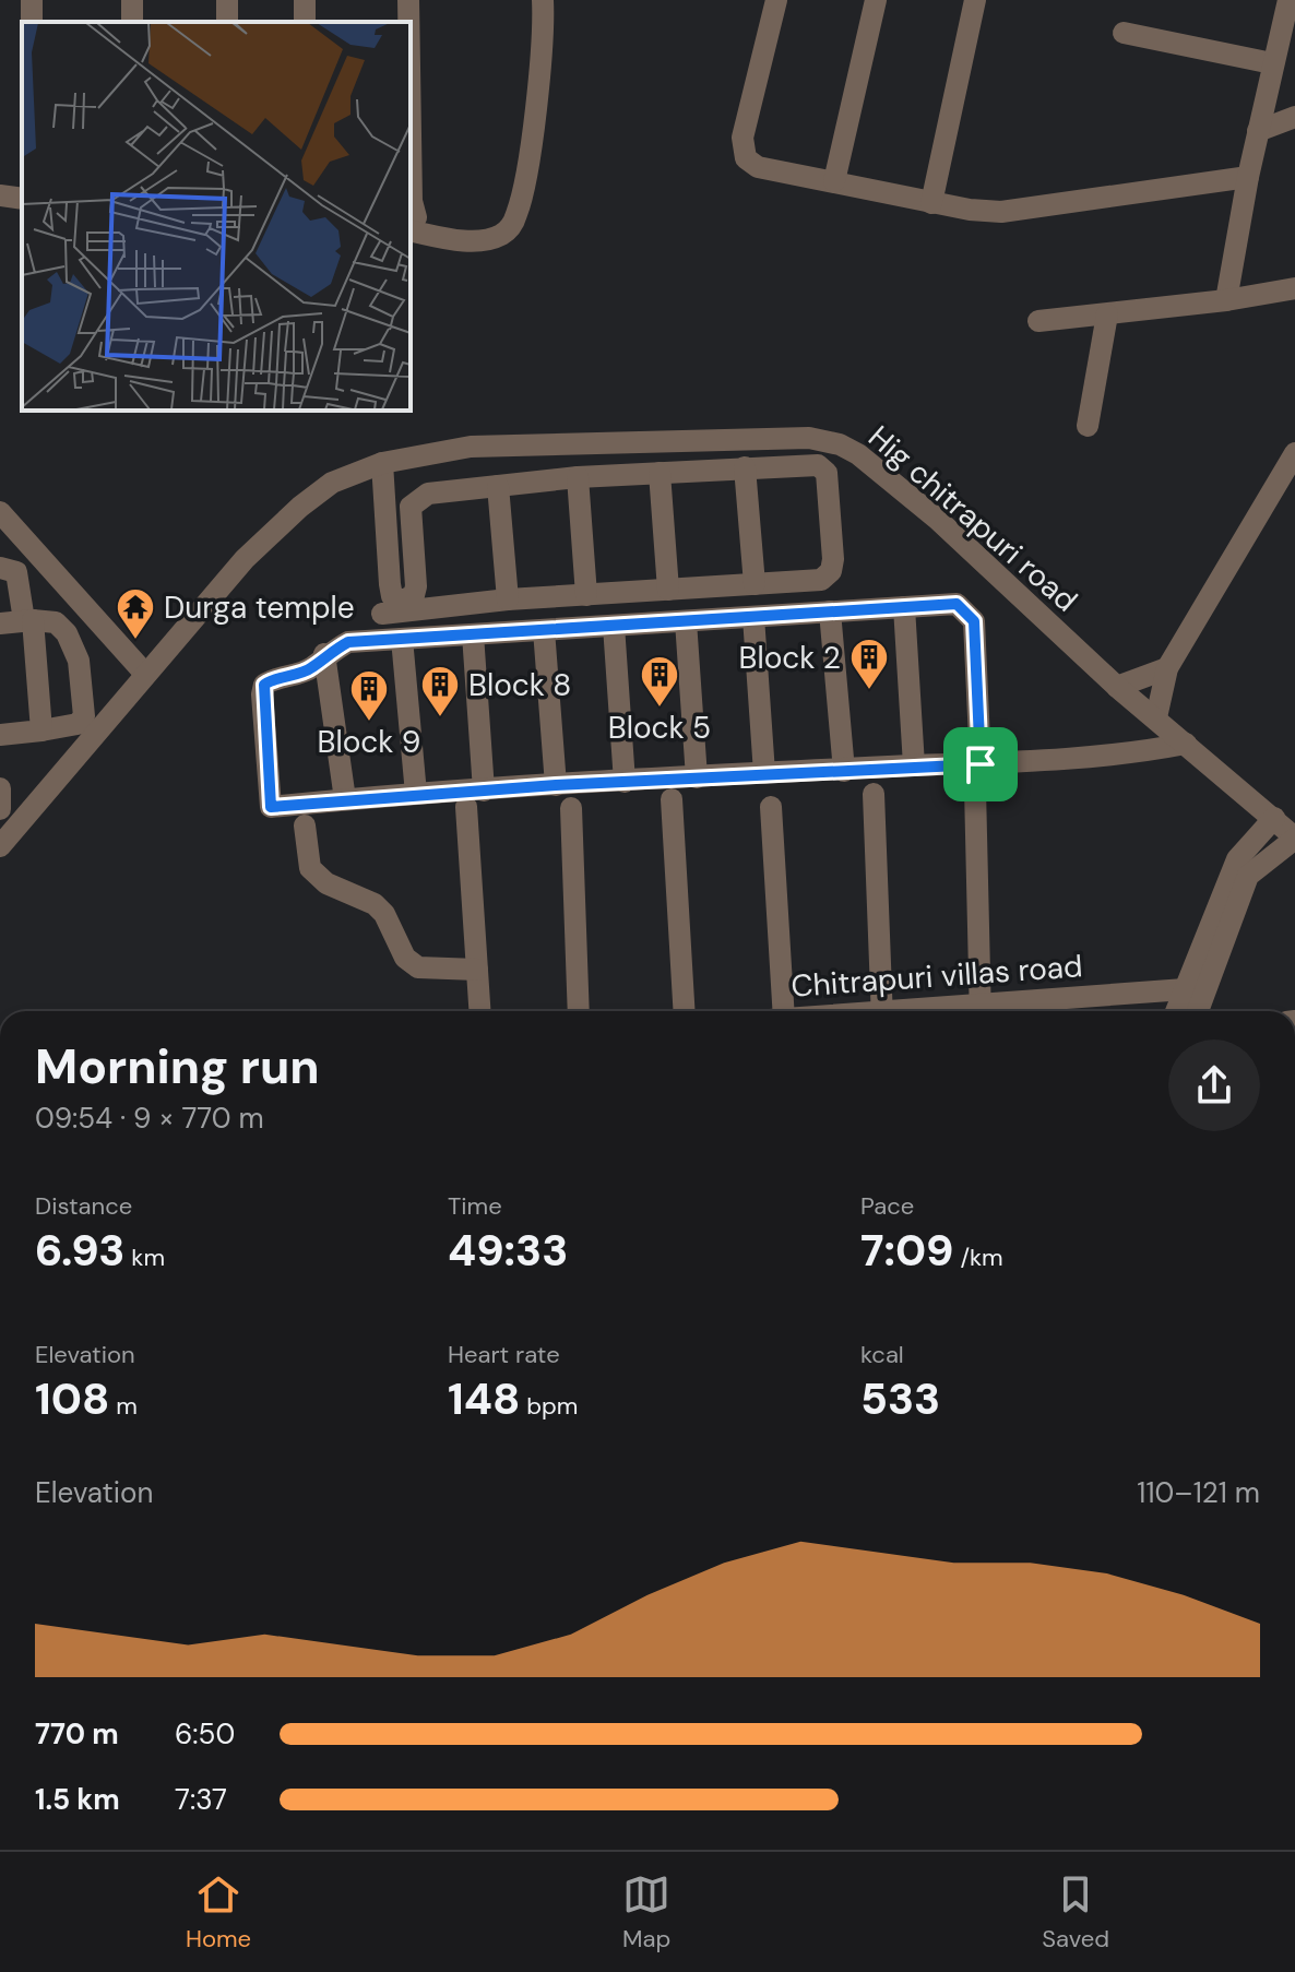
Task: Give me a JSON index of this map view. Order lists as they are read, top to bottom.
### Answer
{
  "streets": {
    "street": ["Hig chitrapuri road", "Chitrapuri villas road"]
  },
  "places": {
    "temple": ["Durga temple"],
    "building": [
      "Block 2",
      "Block 5",
      "Block 8",
      "Block 9"
    ]
  },
  "page": {
    "heading": ["Morning run", "09:54 · 9 × 770 m"],
    "stats": [
      ["Distance", "6.93 km"],
      ["Time", "49:33"],
      ["Pace", "7:09 /km"],
      ["Elevation", "108 m"],
      ["Heart rate", "148 bpm"],
      ["kcal", "533"]
    ],
    "chart": ["Elevation", "110–121 m"],
    "list": [
      {
        "name": "770 m",
        "note": "6:50"
      },
      {
        "name": "1.5 km",
        "note": "7:37"
      }
    ],
    "tabs": ["Home", "Map", "Saved"]
  }
}
